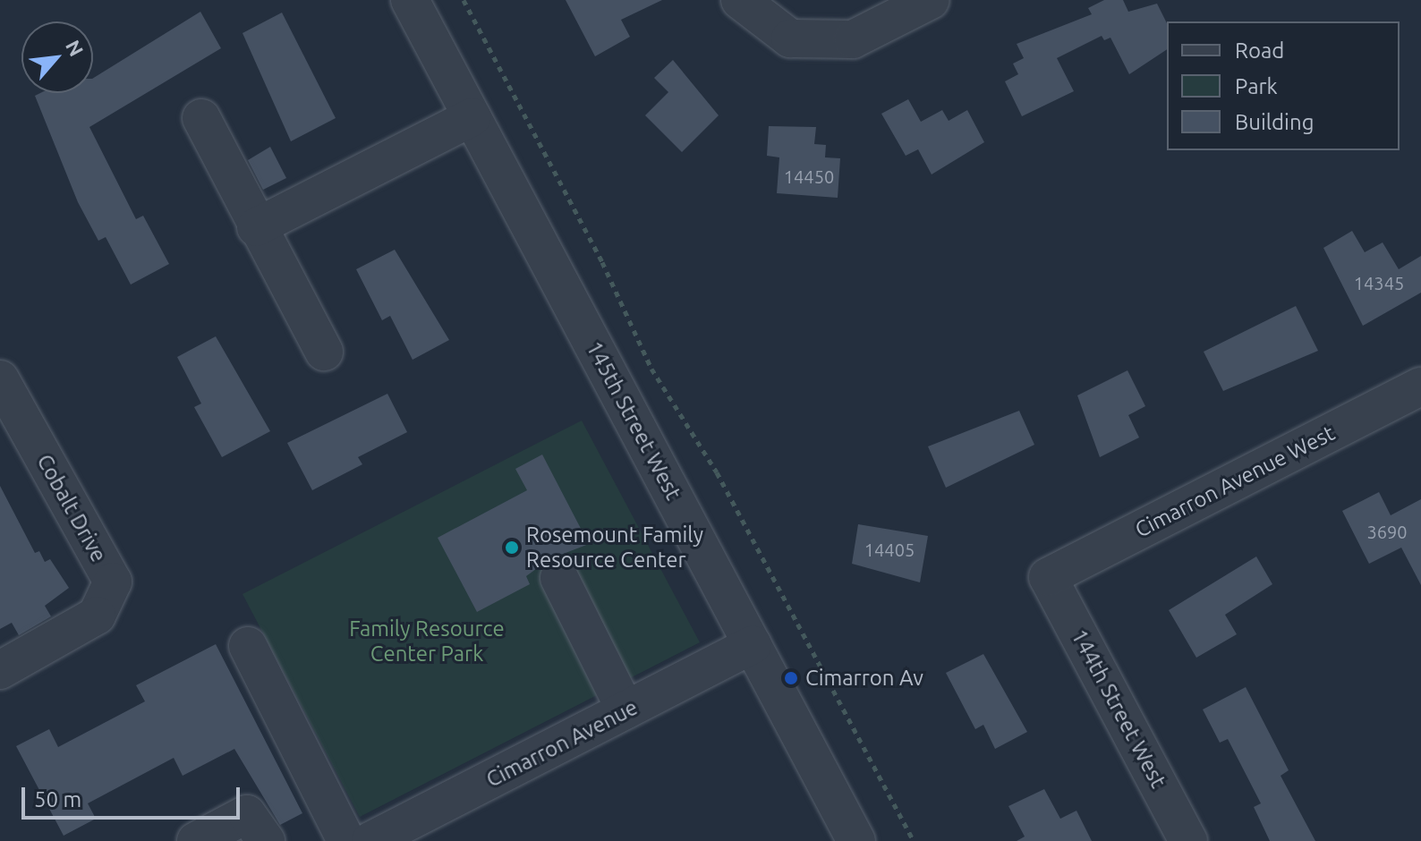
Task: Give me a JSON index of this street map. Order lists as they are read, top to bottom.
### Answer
{
  "streets": {
    "street": [
      "145th Street West",
      "Cimarron Avenue West",
      "Cobalt Drive",
      "144th Street West",
      "Cimarron Avenue"
    ]
  },
  "crossings": [
    ["145th Street West", "Cimarron Avenue"],
    ["Cimarron Avenue West", "144th Street West"]
  ],
  "parks": ["Family Resource Center Park"],
  "places": ["Rosemount Family Resource Center", "Cimarron Av"],
  "house_numbers": [
    "14450",
    "14345",
    "3690",
    "14405"
  ],
  "legend": ["Road", "Park", "Building"],
  "scale_bar": "50 m",
  "north": "top right"
}
